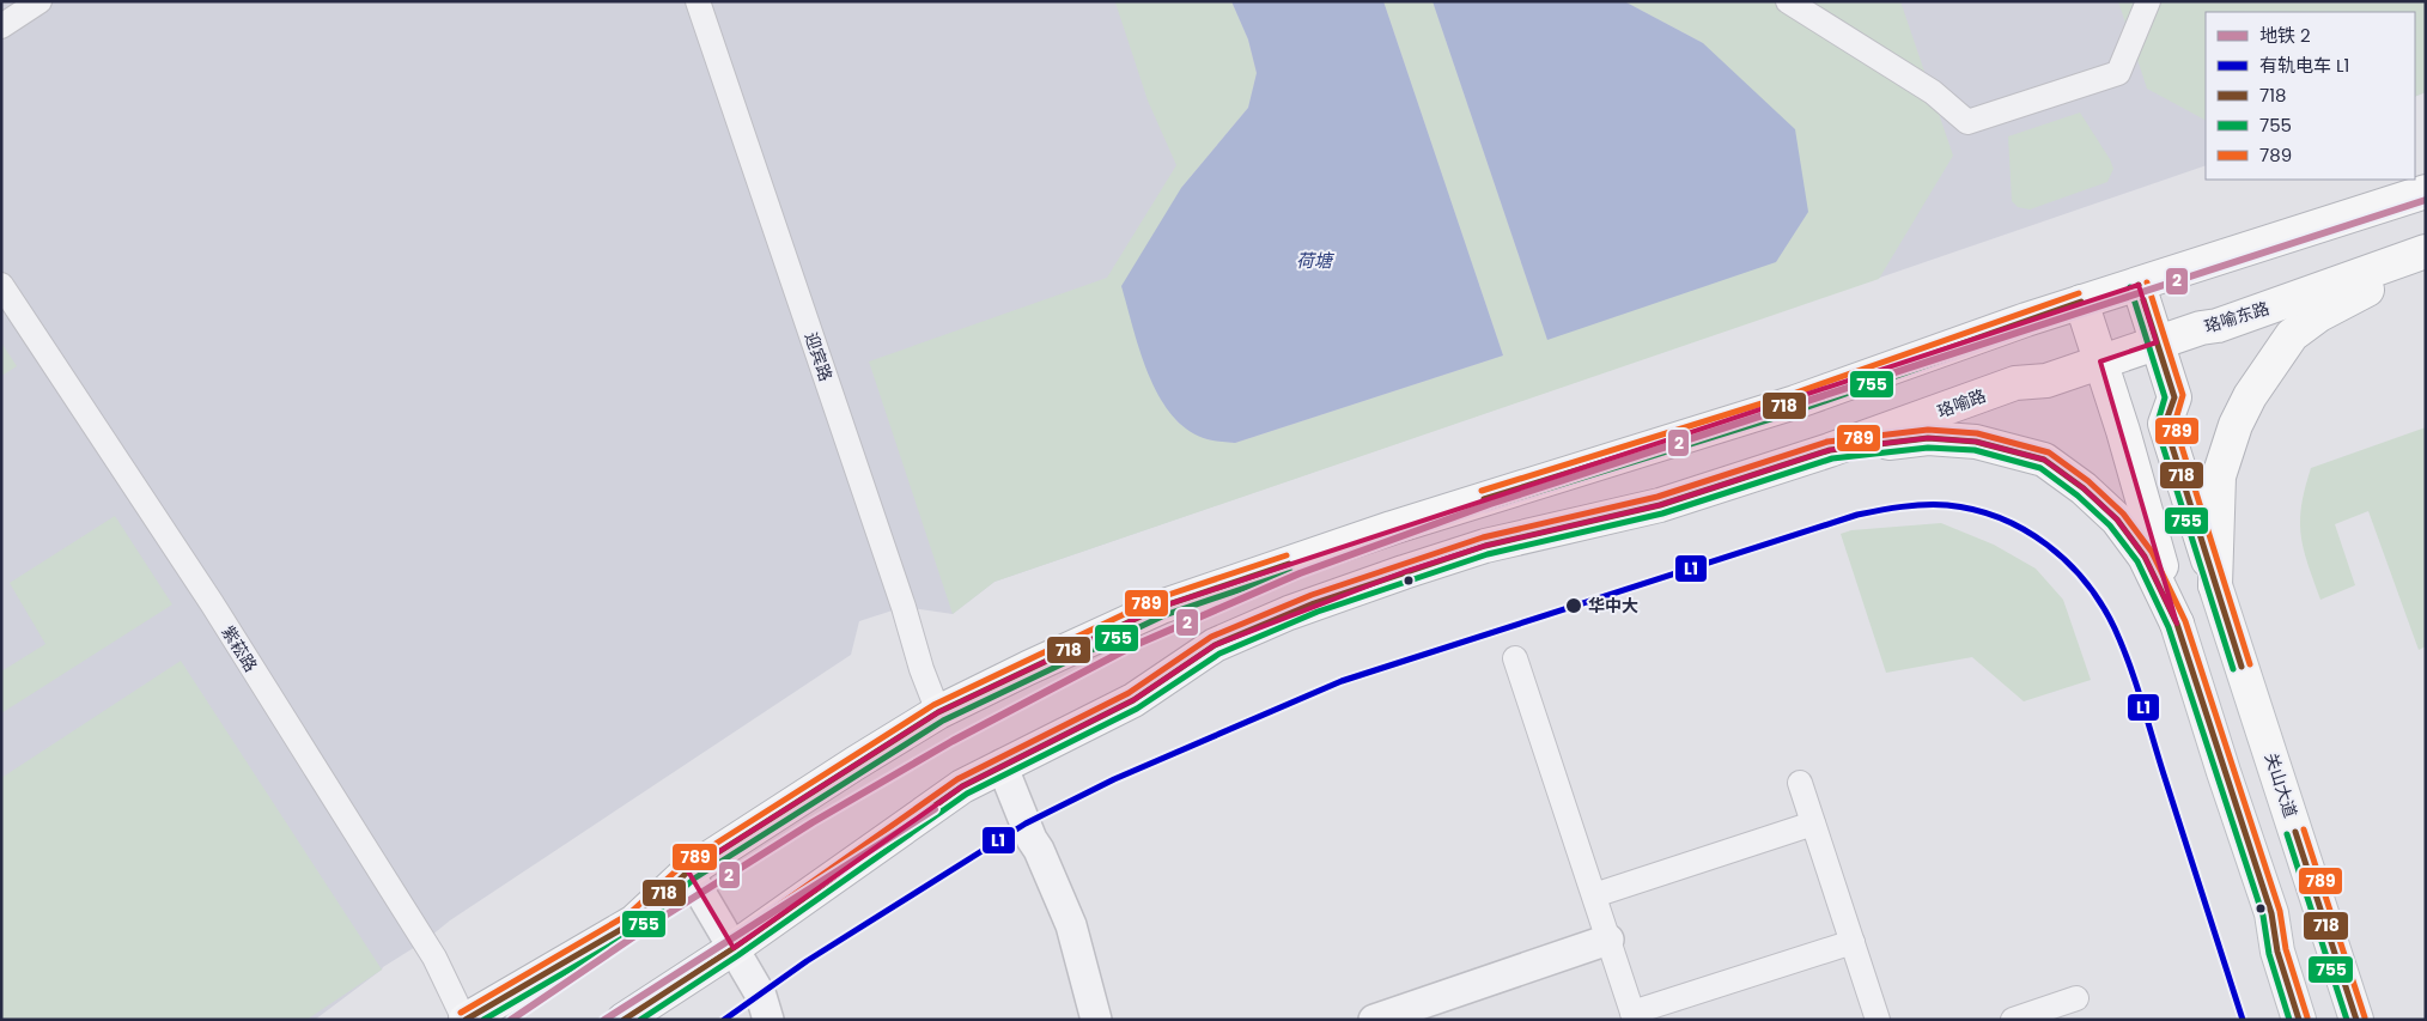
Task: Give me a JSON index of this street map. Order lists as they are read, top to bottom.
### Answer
{
  "streets": {
    "main road": ["珞喻东路", "珞喻路", "关山大道"],
    "street": ["迎宾路", "紫菘路"]
  },
  "crossings": [
    ["珞喻东路", "珞喻路"],
    ["珞喻东路", "关山大道"]
  ],
  "water": ["荷塘"],
  "places": ["华中大"],
  "lines": [
    "metro line 2",
    "transit line 789",
    "transit line 718",
    "transit line 755",
    "tram line L1"
  ],
  "legend": [
    "地铁 2",
    "有轨电车 L1",
    "718",
    "755",
    "789"
  ]
}
